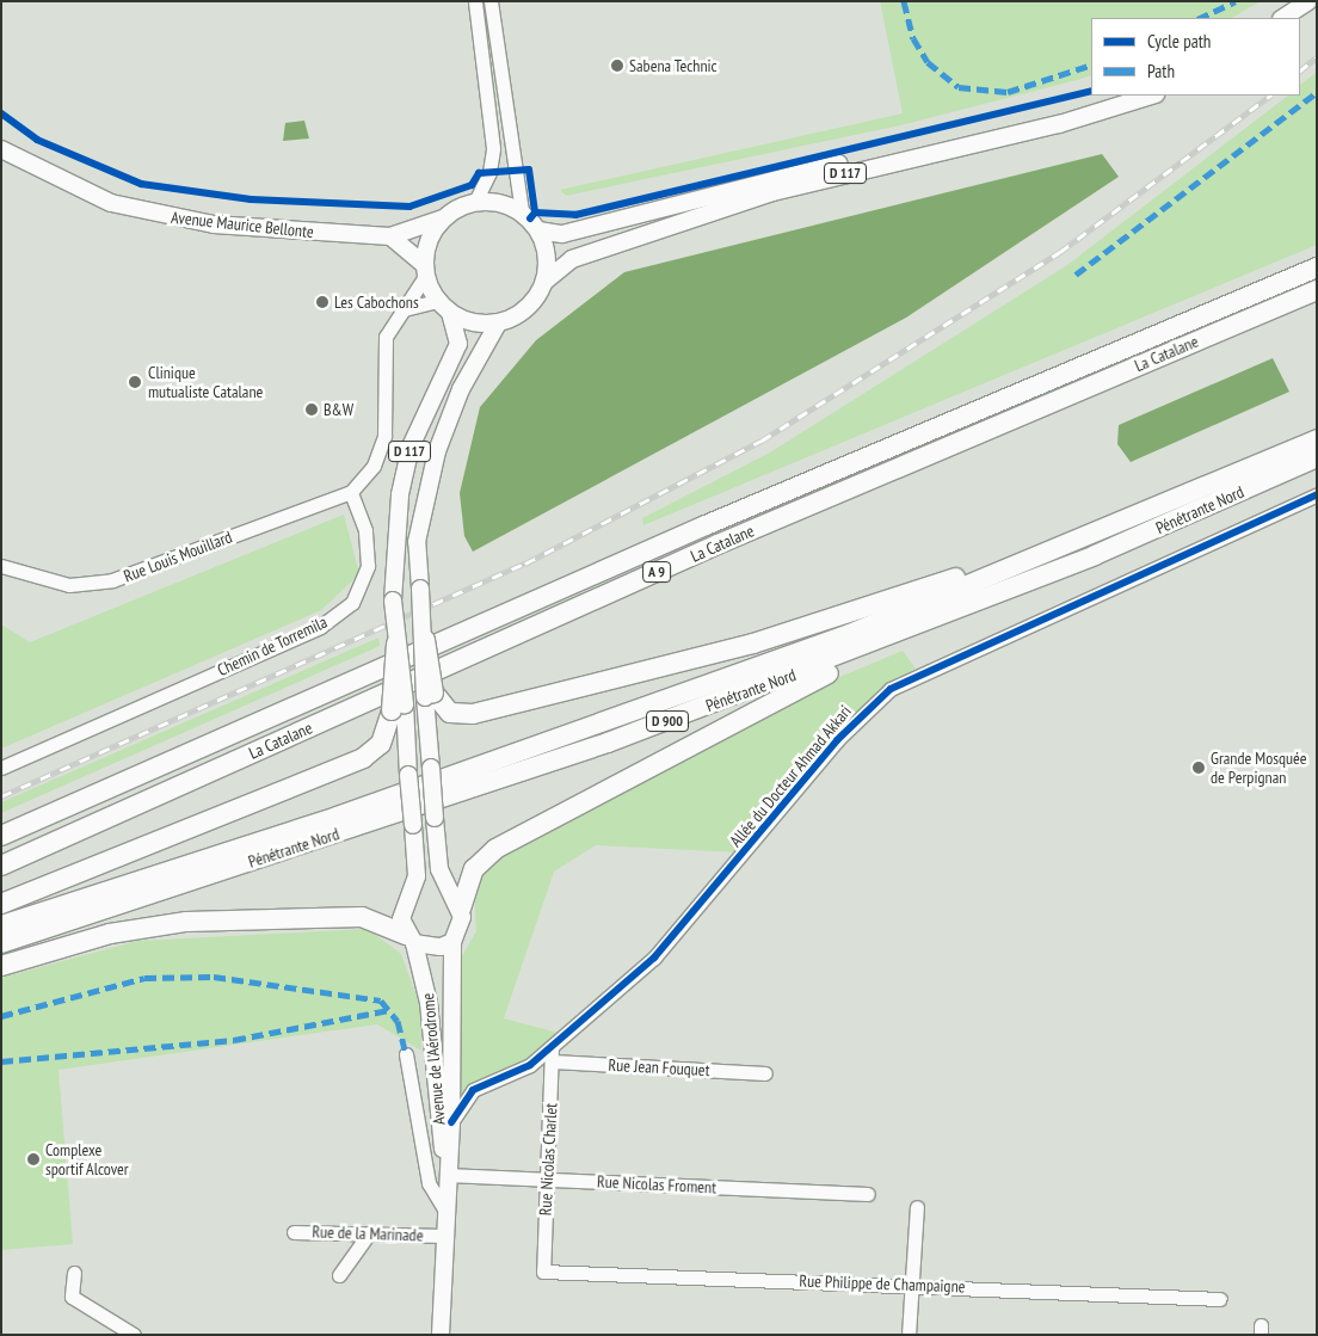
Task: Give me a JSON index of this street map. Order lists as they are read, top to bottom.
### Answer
{
  "streets": {
    "highway": [
      "La Catalane",
      "Pénétrante Nord",
      "A 9",
      "D 900"
    ],
    "main road": ["D 117", "Avenue Maurice Bellonte", "Avenue de l'Aérodrome"],
    "street": [
      "Rue Louis Mouillard",
      "Chemin de Torremila",
      "Allée du Docteur Ahmad Akkari",
      "Rue Jean Fouquet",
      "Rue Nicolas Charlet",
      "Rue Nicolas Froment",
      "Rue de la Marinade",
      "Rue Philippe de Champaigne"
    ]
  },
  "crossings": [
    ["D 117", "Avenue Maurice Bellonte"],
    ["Rue Louis Mouillard", "Chemin de Torremila"],
    ["Allée du Docteur Ahmad Akkari", "Avenue de l'Aérodrome"],
    ["Allée du Docteur Ahmad Akkari", "Rue Jean Fouquet"],
    ["Allée du Docteur Ahmad Akkari", "Rue Nicolas Charlet"],
    ["Avenue de l'Aérodrome", "Rue Nicolas Froment"],
    ["Avenue de l'Aérodrome", "Rue de la Marinade"],
    ["Rue Jean Fouquet", "Rue Nicolas Charlet"],
    ["Rue Nicolas Charlet", "Rue Nicolas Froment"],
    ["Rue Nicolas Charlet", "Rue Philippe de Champaigne"]
  ],
  "places": [
    "Sabena Technic",
    "Les Cabochons",
    "Clinique mutualiste Catalane",
    "B&W",
    "Grande Mosquée de Perpignan",
    "Complexe sportif Alcover"
  ],
  "legend": ["Cycle path", "Path"]
}
